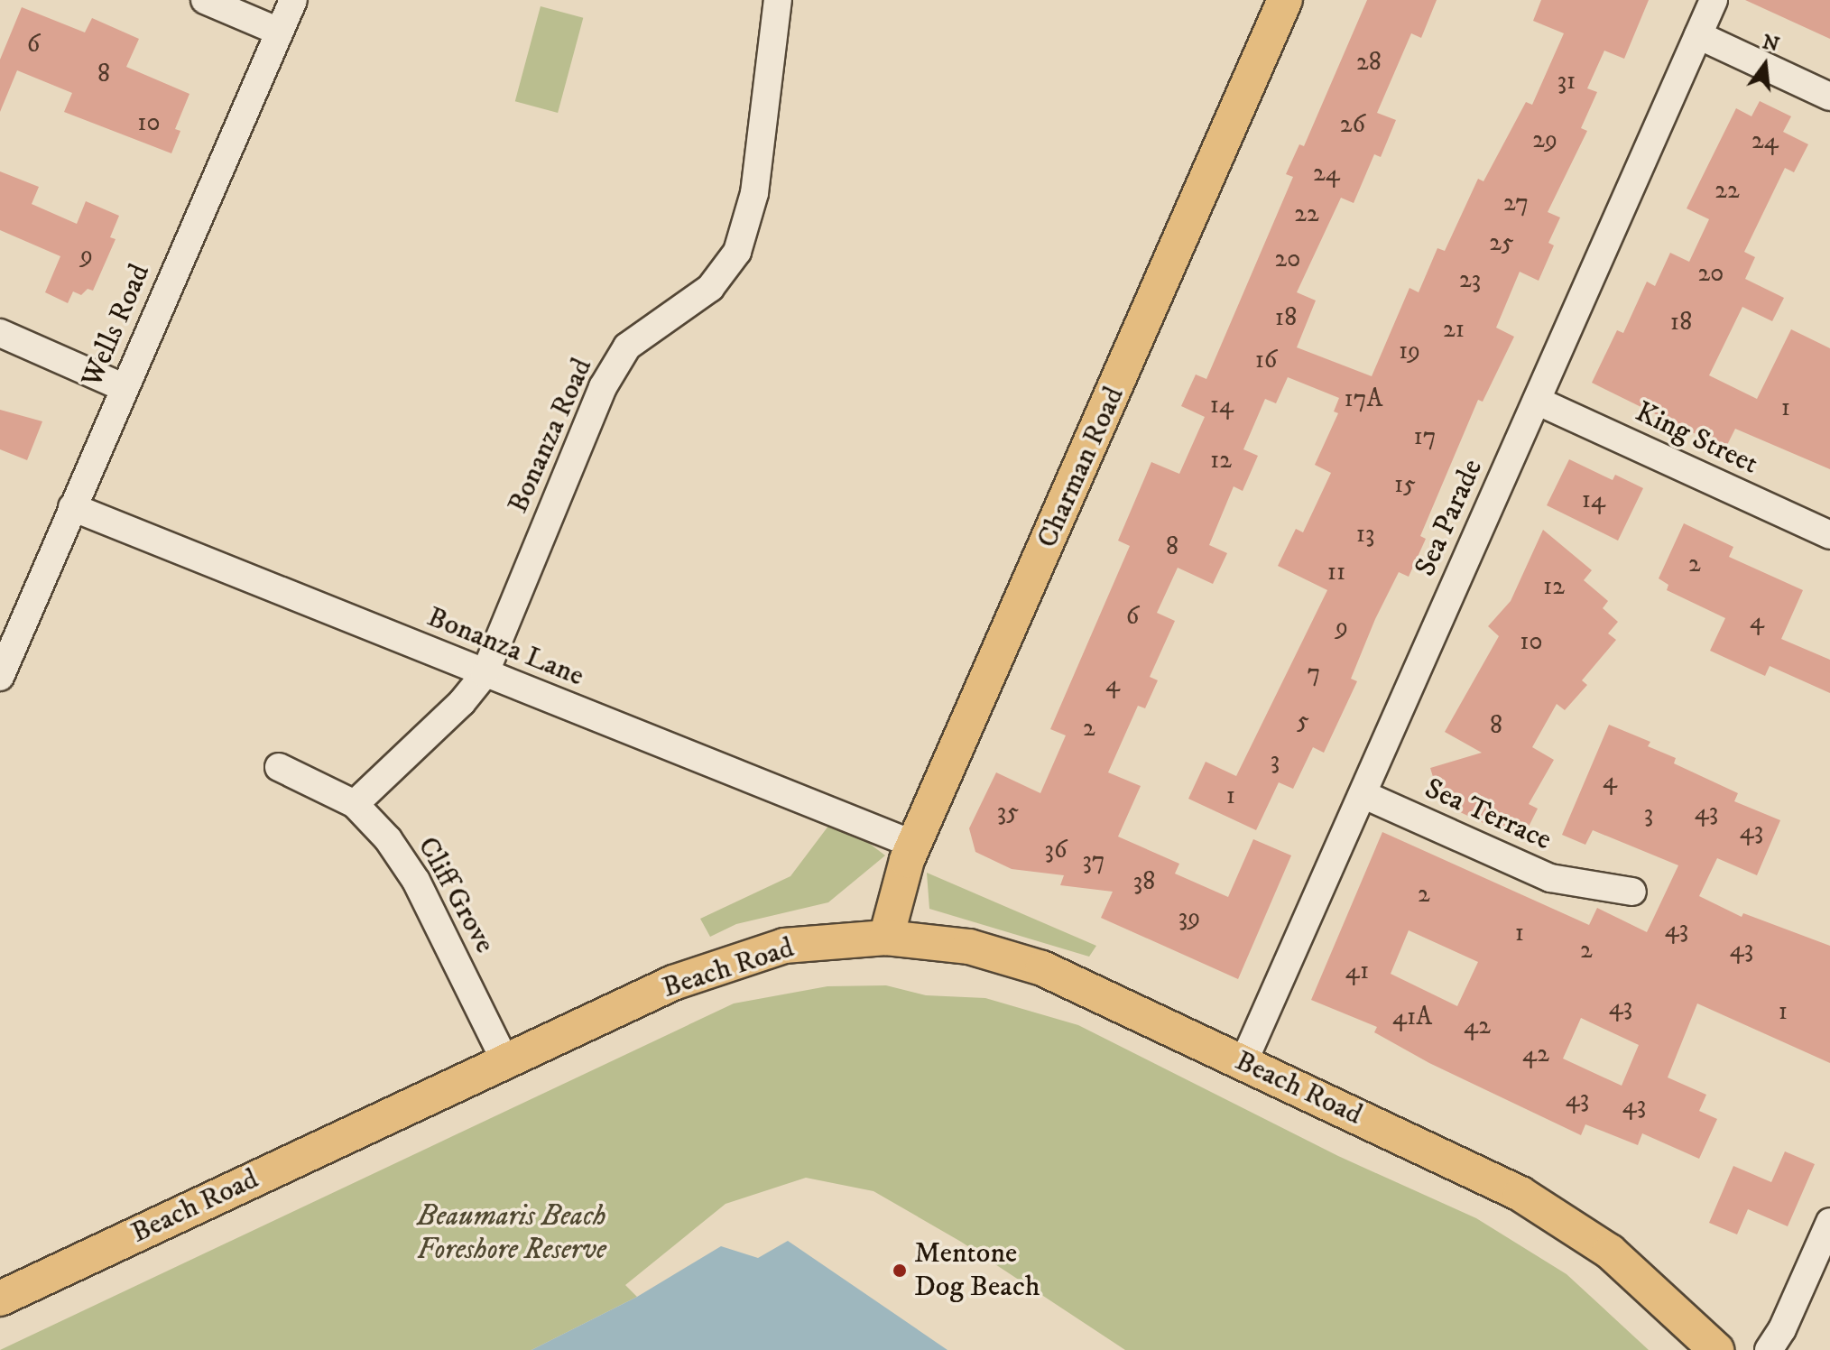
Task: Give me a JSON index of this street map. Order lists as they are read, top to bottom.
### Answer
{
  "streets": {
    "main road": ["Charman Road", "Beach Road"],
    "street": [
      "Wells Road",
      "Bonanza Road",
      "King Street",
      "Sea Parade",
      "Bonanza Lane",
      "Sea Terrace",
      "Cliff Grove"
    ]
  },
  "crossings": [
    ["Wells Road", "Bonanza Lane"],
    ["Bonanza Road", "Bonanza Lane"],
    ["Bonanza Road", "Cliff Grove"],
    ["King Street", "Sea Parade"],
    ["Charman Road", "Bonanza Lane"],
    ["Charman Road", "Beach Road"],
    ["Sea Parade", "Sea Terrace"],
    ["Sea Parade", "Beach Road"],
    ["Cliff Grove", "Beach Road"]
  ],
  "parks": ["Beaumaris Beach Foreshore Reserve"],
  "places": ["Mentone Dog Beach"],
  "house_numbers": [
    "6",
    "28",
    "8",
    "31",
    "10",
    "26",
    "29",
    "24",
    "24",
    "22",
    "27",
    "22",
    "25",
    "9",
    "20",
    "20",
    "23",
    "18",
    "18",
    "21",
    "19",
    "16",
    "17A",
    "14",
    "1",
    "17",
    "12",
    "15",
    "14",
    "13",
    "8",
    "2",
    "11",
    "12",
    "6",
    "4",
    "9",
    "10",
    "7",
    "4",
    "5",
    "8",
    "2",
    "3",
    "4",
    "1",
    "35",
    "43",
    "3",
    "43",
    "36",
    "37",
    "38",
    "2",
    "39",
    "43",
    "1",
    "43",
    "2",
    "41",
    "43",
    "1",
    "41A",
    "42",
    "42",
    "43",
    "43"
  ],
  "north": "top"
}
